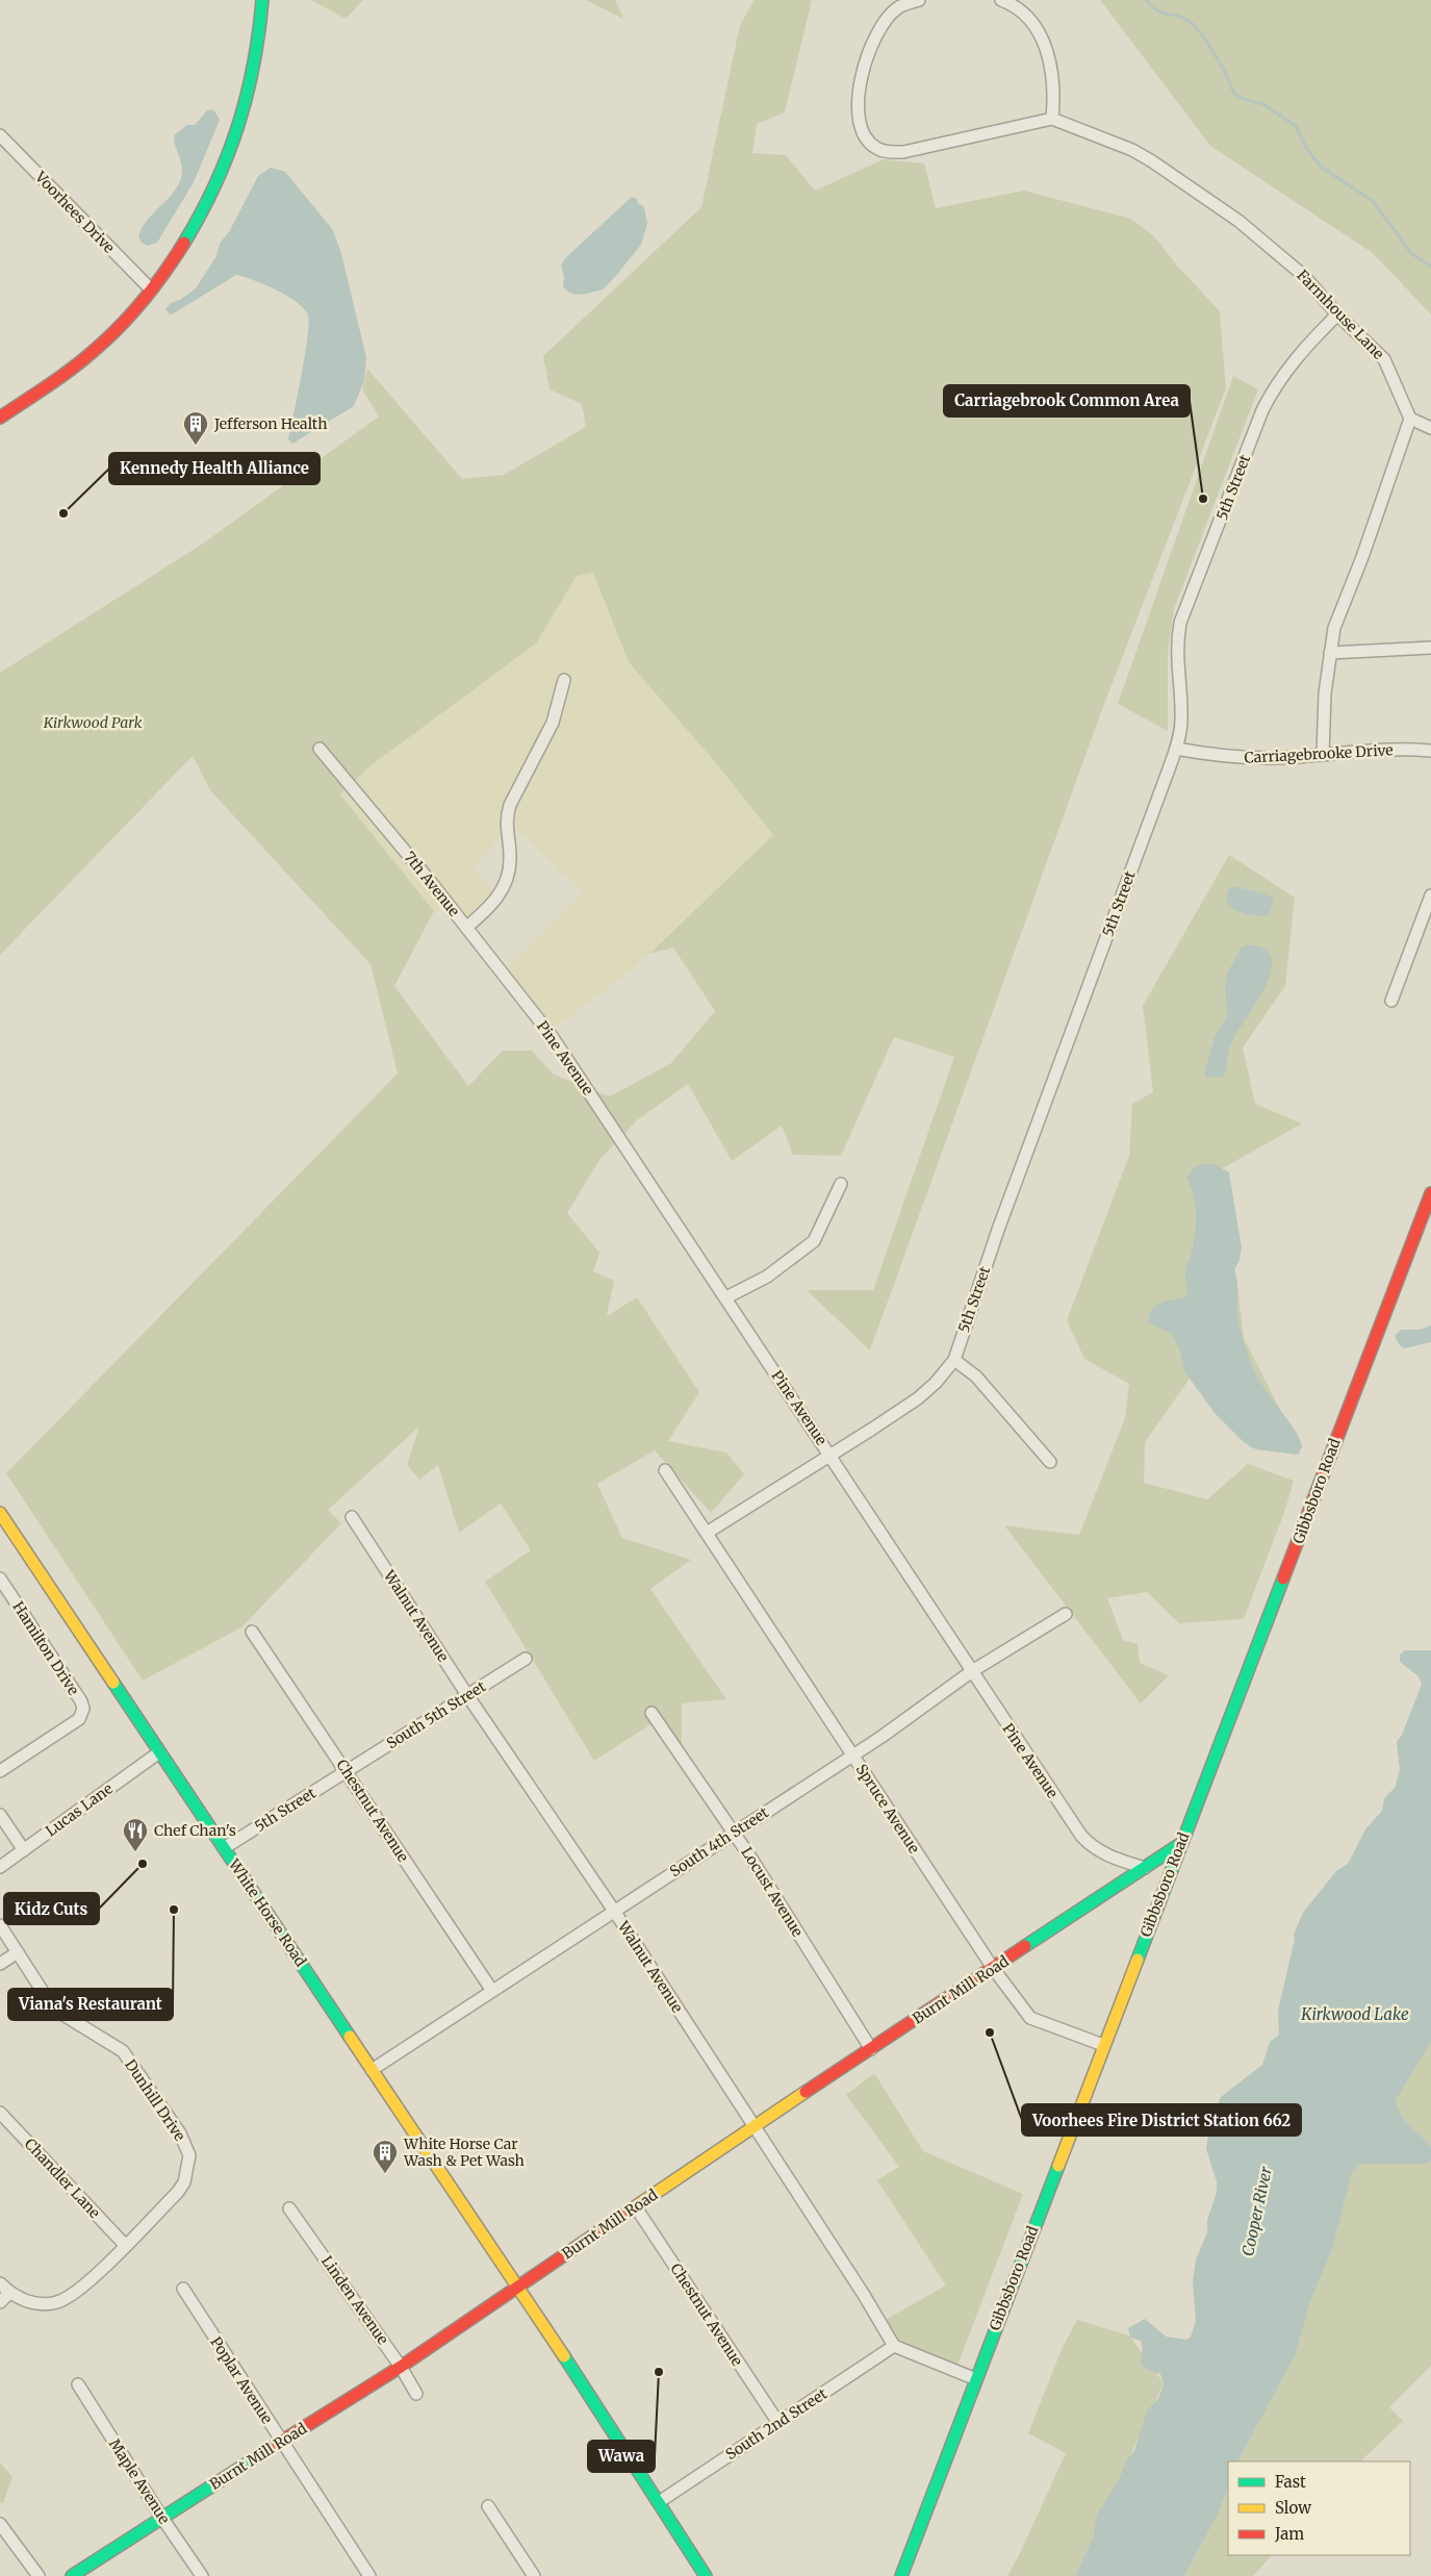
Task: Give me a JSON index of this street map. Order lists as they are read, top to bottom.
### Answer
{
  "streets": {
    "street": [
      "Voorhees Drive",
      "Farmhouse Lane",
      "5th Street",
      "Carriagebrooke Drive",
      "7th Avenue",
      "Pine Avenue",
      "Gibbsboro Road",
      "Walnut Avenue",
      "Hamilton Drive",
      "South 5th Street",
      "Spruce Avenue",
      "Lucas Lane",
      "Chestnut Avenue",
      "South 4th Street",
      "Locust Avenue",
      "White Horse Road",
      "Burnt Mill Road",
      "Dunhill Drive",
      "Chandler Lane",
      "Linden Avenue",
      "Poplar Avenue",
      "South 2nd Street",
      "Maple Avenue"
    ]
  },
  "crossings": [
    ["Farmhouse Lane", "5th Street"],
    ["5th Street", "Carriagebrooke Drive"],
    ["5th Street", "Pine Avenue"],
    ["5th Street", "South 5th Street"],
    ["5th Street", "Chestnut Avenue"],
    ["5th Street", "White Horse Road"],
    ["7th Avenue", "Pine Avenue"],
    ["Pine Avenue", "South 4th Street"],
    ["Pine Avenue", "Burnt Mill Road"],
    ["Gibbsboro Road", "Spruce Avenue"],
    ["Gibbsboro Road", "Burnt Mill Road"],
    ["Walnut Avenue", "South 5th Street"],
    ["Walnut Avenue", "South 4th Street"],
    ["Walnut Avenue", "Burnt Mill Road"],
    ["Walnut Avenue", "South 2nd Street"],
    ["South 5th Street", "Chestnut Avenue"],
    ["Spruce Avenue", "South 4th Street"],
    ["Spruce Avenue", "Burnt Mill Road"],
    ["Lucas Lane", "White Horse Road"],
    ["Chestnut Avenue", "South 4th Street"],
    ["Chestnut Avenue", "Burnt Mill Road"],
    ["Chestnut Avenue", "South 2nd Street"],
    ["South 4th Street", "Locust Avenue"],
    ["South 4th Street", "White Horse Road"],
    ["Locust Avenue", "Burnt Mill Road"],
    ["White Horse Road", "Burnt Mill Road"],
    ["White Horse Road", "South 2nd Street"],
    ["Burnt Mill Road", "Linden Avenue"],
    ["Burnt Mill Road", "Poplar Avenue"],
    ["Burnt Mill Road", "Maple Avenue"],
    ["Dunhill Drive", "Chandler Lane"]
  ],
  "water": ["Kirkwood Lake", "Cooper River"],
  "parks": ["Kirkwood Park"],
  "places": {
    "building": ["Jefferson Health", "White Horse Car Wash & Pet Wash"],
    "other": [
      "Carriagebrook Common Area",
      "Kennedy Health Alliance",
      "Kidz Cuts",
      "Viana's Restaurant",
      "Voorhees Fire District Station 662",
      "Wawa"
    ],
    "restaurant": ["Chef Chan's"]
  },
  "legend": ["Fast", "Slow", "Jam"]
}
